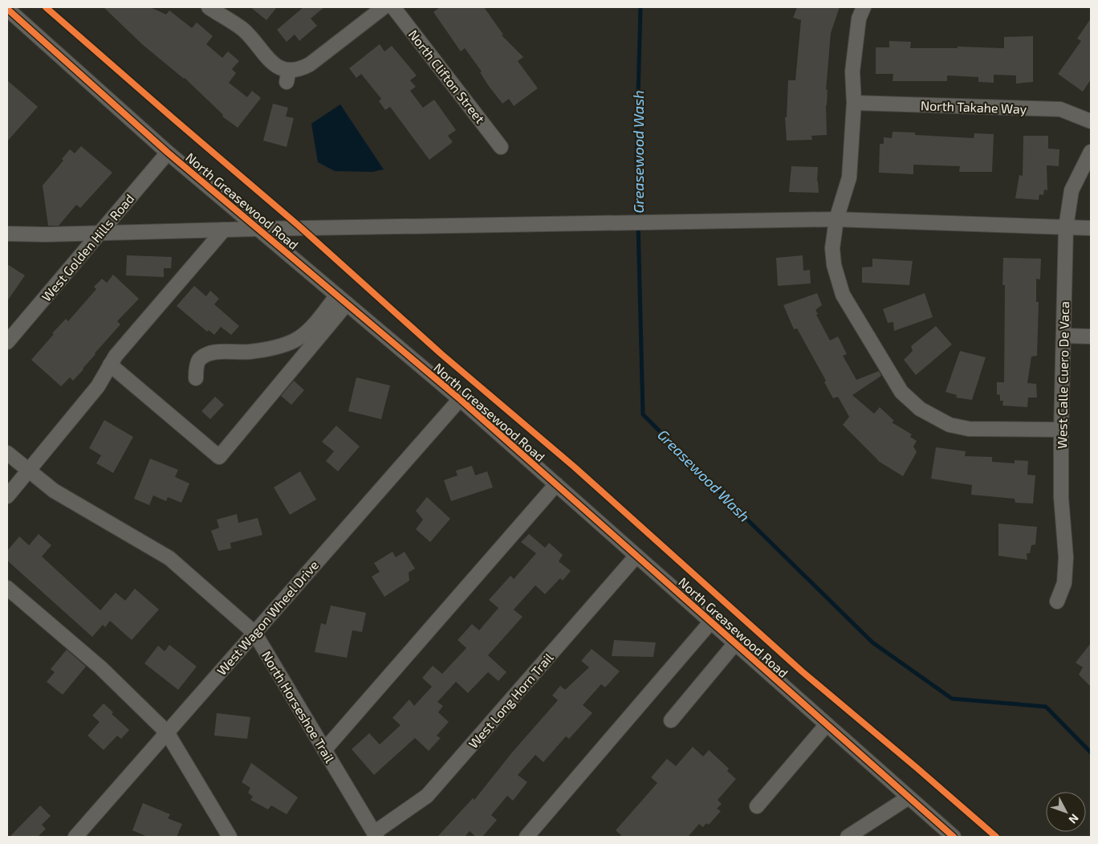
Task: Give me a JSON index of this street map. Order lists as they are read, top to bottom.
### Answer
{
  "streets": {
    "street": [
      "North Clifton Street",
      "North Takahe Way",
      "North Greasewood Road",
      "West Golden Hills Road",
      "West Calle Cuero De Vaca",
      "West Wagon Wheel Drive",
      "West Long Horn Trail",
      "North Horseshoe Trail"
    ]
  },
  "crossings": [
    ["North Greasewood Road", "West Golden Hills Road"],
    ["North Greasewood Road", "West Wagon Wheel Drive"],
    ["North Greasewood Road", "West Long Horn Trail"],
    ["West Wagon Wheel Drive", "North Horseshoe Trail"],
    ["West Long Horn Trail", "North Horseshoe Trail"]
  ],
  "water": ["Greasewood Wash"],
  "north": "bottom right"
}
